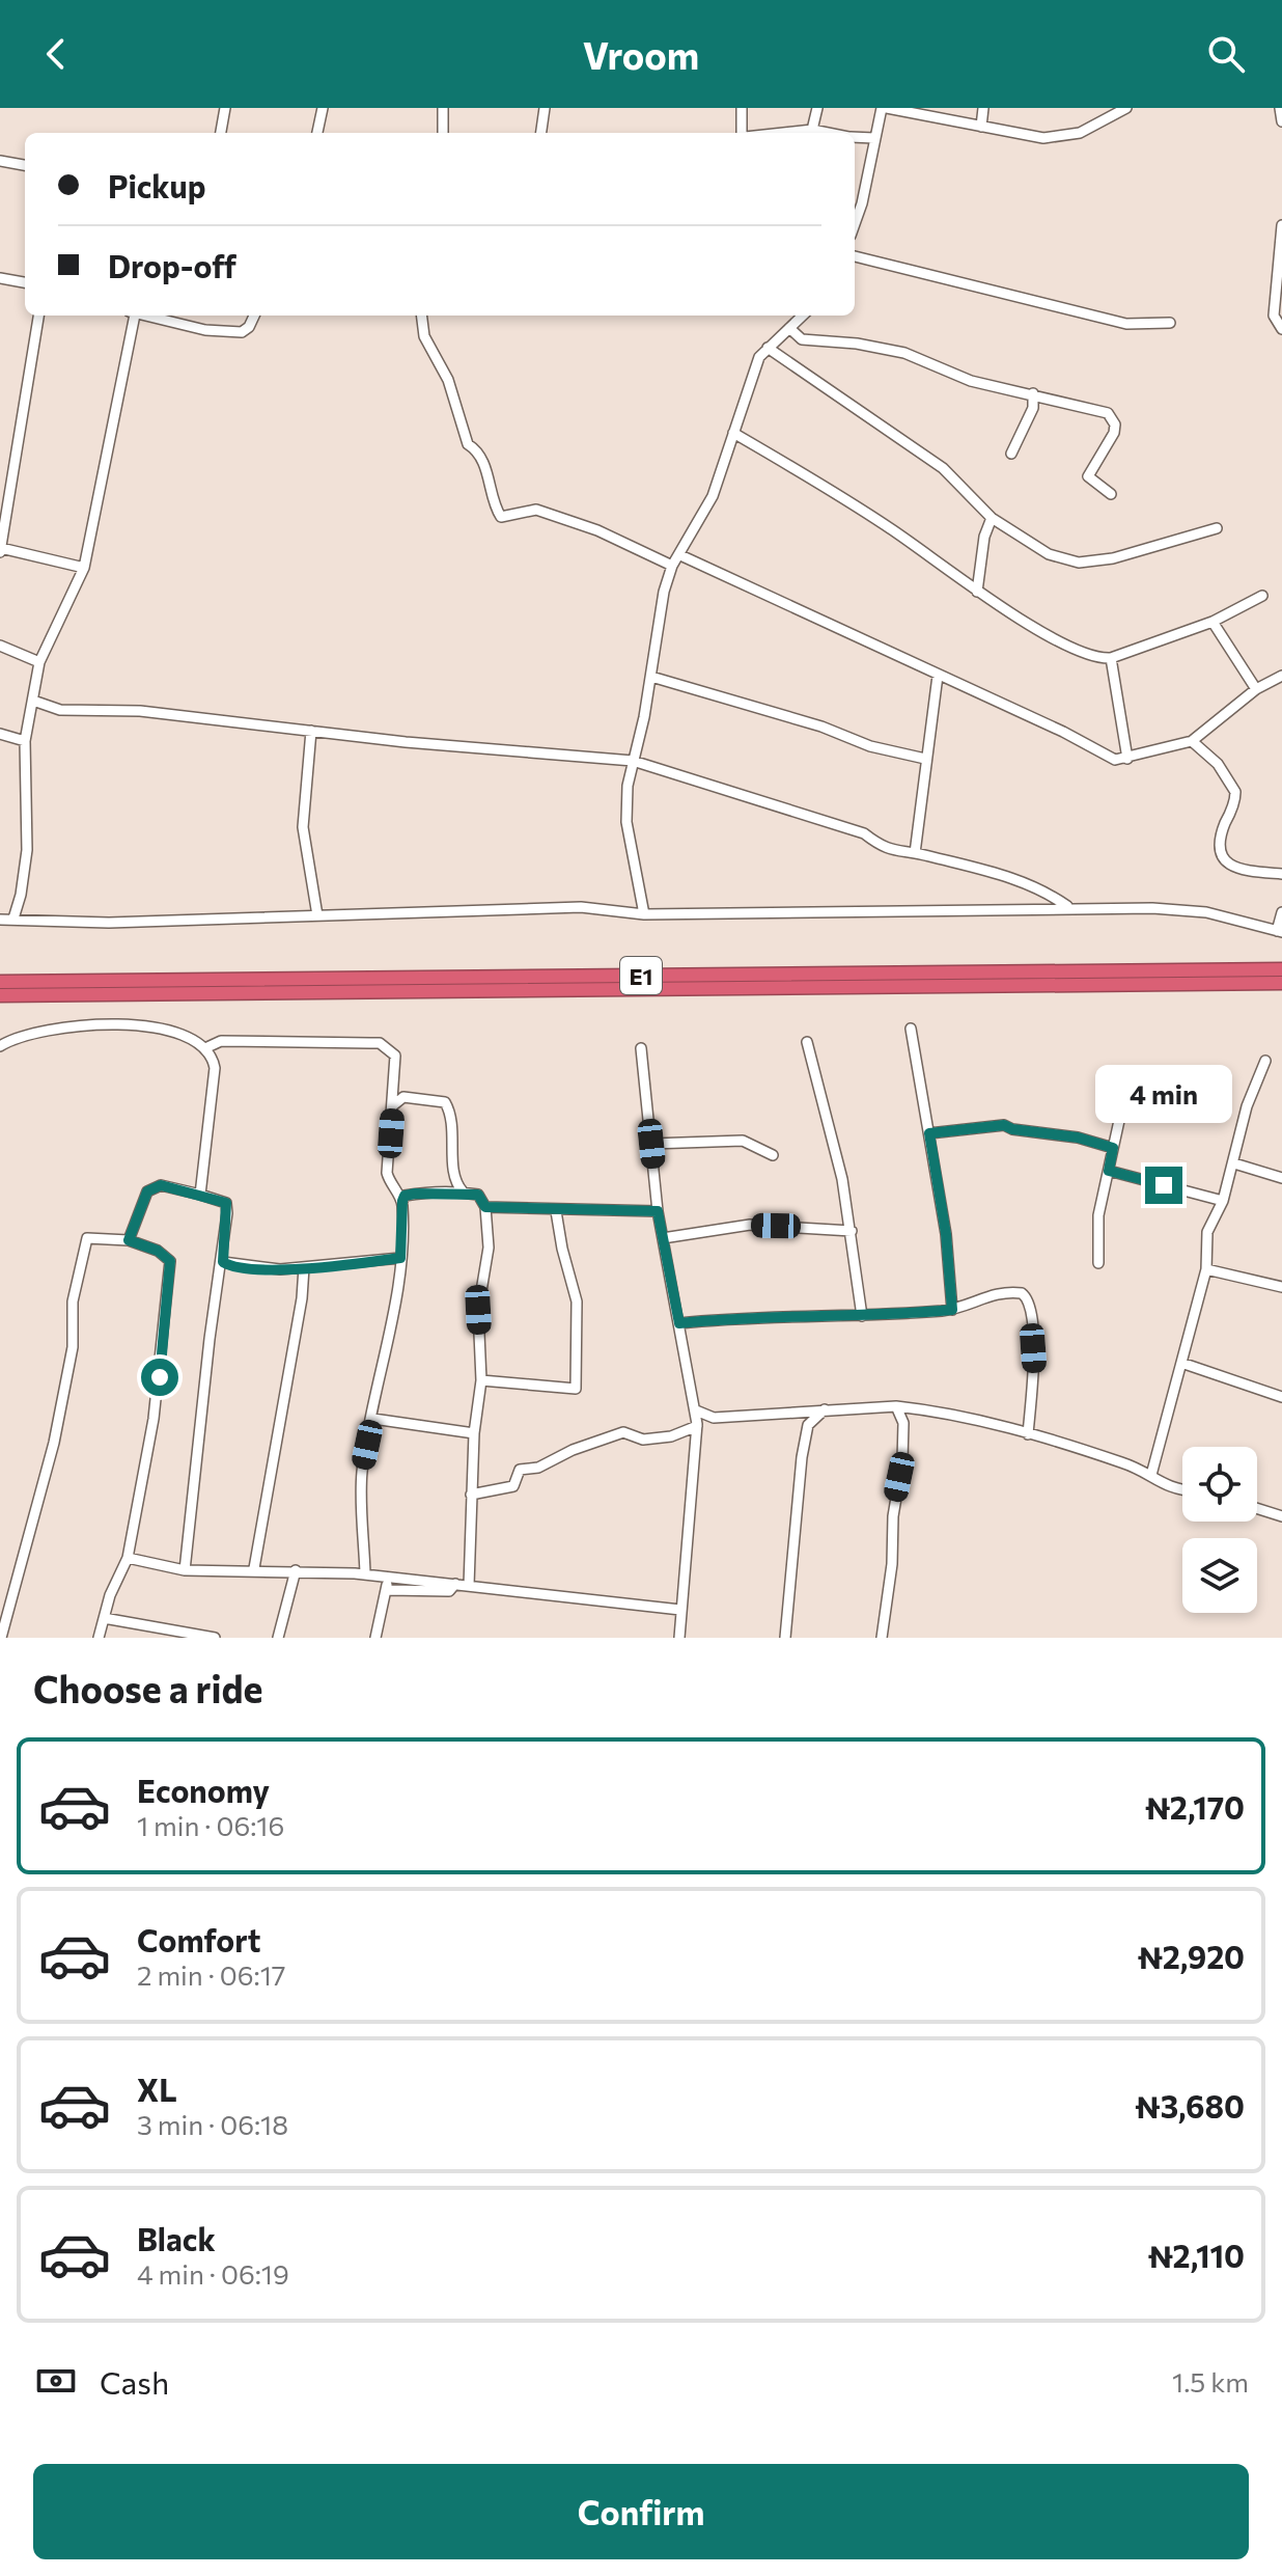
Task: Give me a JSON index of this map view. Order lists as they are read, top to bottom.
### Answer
{
  "streets": {
    "highway": ["E1"]
  },
  "page": {
    "header": "Vroom",
    "banner": ["Pickup", "Drop-off"],
    "bubble": "4 min",
    "heading": "Choose a ride",
    "list": [
      {
        "name": "Economy",
        "note": "1 min · 06:16",
        "value": "₦2,170"
      },
      {
        "name": "Comfort",
        "note": "2 min · 06:17",
        "value": "₦2,920"
      },
      {
        "name": "XL",
        "note": "3 min · 06:18",
        "value": "₦3,680"
      },
      {
        "name": "Black",
        "note": "4 min · 06:19",
        "value": "₦2,110"
      }
    ],
    "pay": ["Cash", "1.5 km"],
    "buttons": "Confirm"
  }
}
